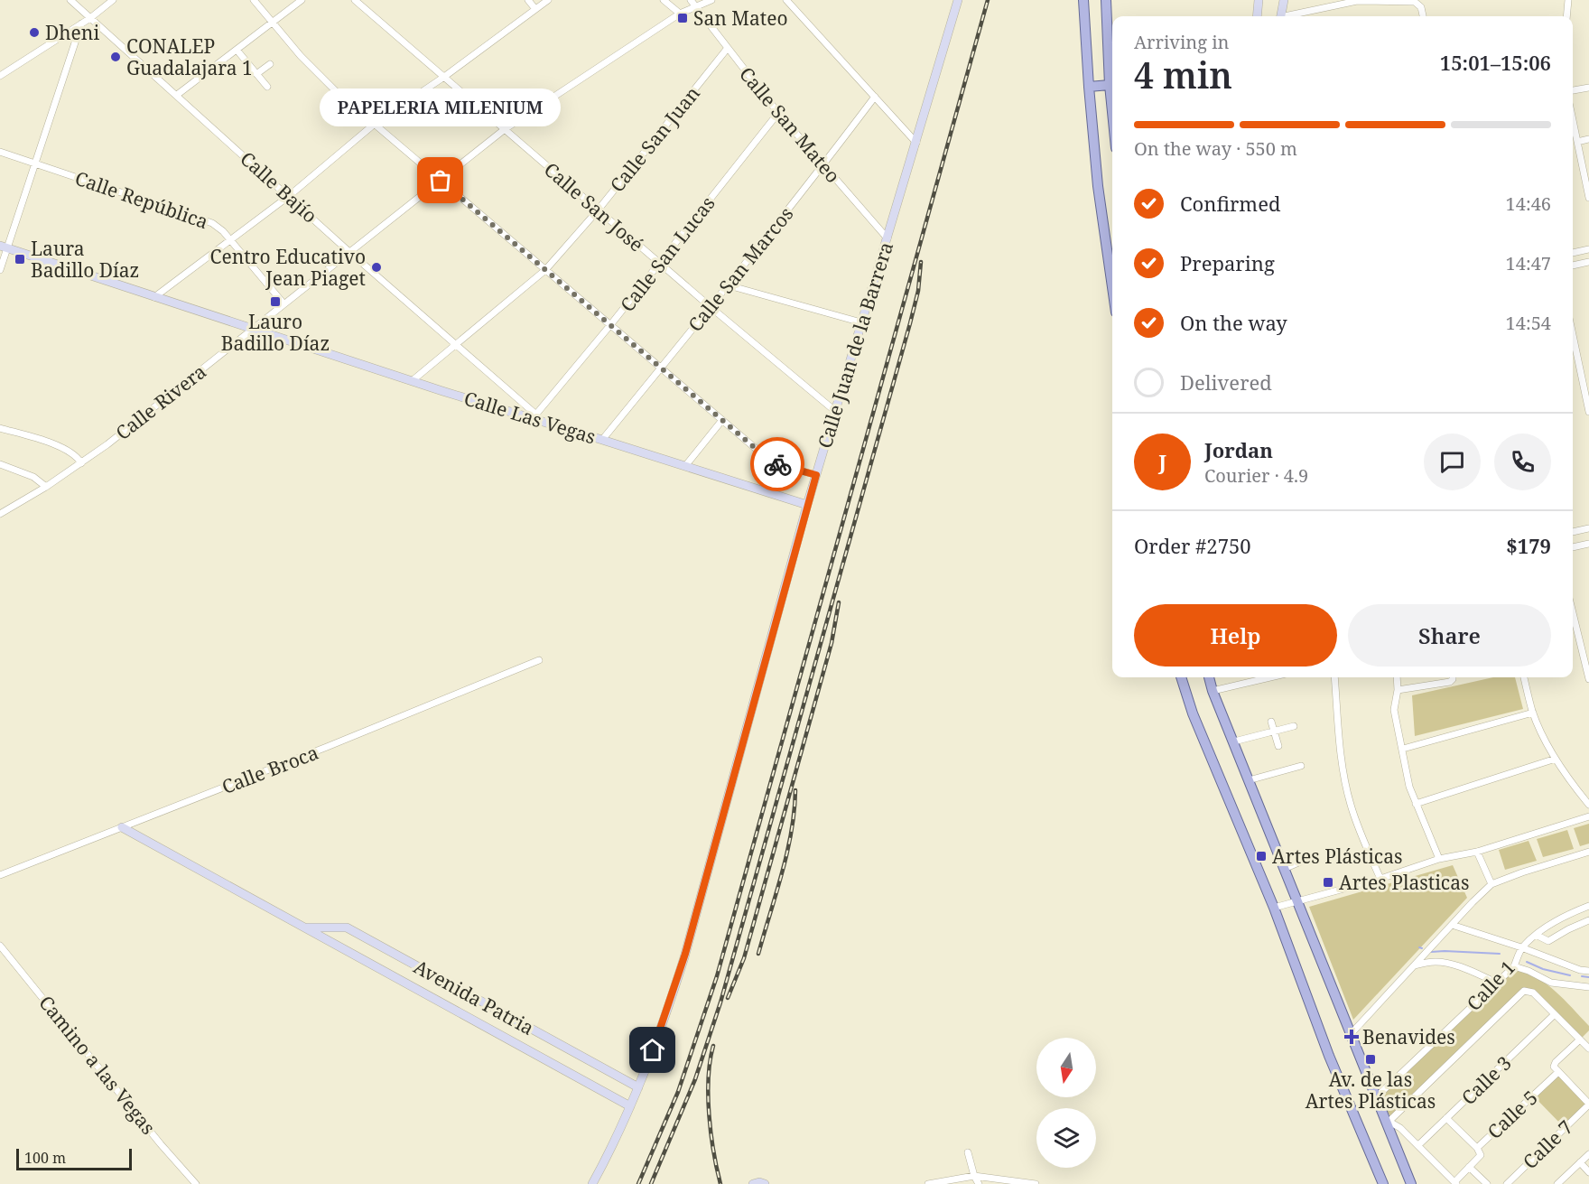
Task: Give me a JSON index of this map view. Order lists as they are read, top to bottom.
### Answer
{
  "streets": {
    "street": [
      "Calle San Mateo",
      "Calle San Juan",
      "Calle Bajío",
      "Calle República",
      "Calle San José",
      "Calle San Lucas",
      "Calle San Marcos",
      "Calle Juan de la Barrera",
      "Calle Rivera",
      "Calle Las Vegas",
      "Calle Broca",
      "Calle 1",
      "Avenida Patria",
      "Camino a las Vegas",
      "Calle 3",
      "Calle 5",
      "Calle 7"
    ]
  },
  "crossings": [
    ["Calle San Mateo", "Calle San Juan"],
    ["Calle San Mateo", "Calle San Lucas"],
    ["Calle San Mateo", "Calle San Marcos"],
    ["Calle San Mateo", "Calle Juan de la Barrera"],
    ["Calle San Mateo", "Calle Rivera"],
    ["Calle San Juan", "Calle Bajío"],
    ["Calle San Juan", "Calle San José"],
    ["Calle San Juan", "Calle Las Vegas"],
    ["Calle Bajío", "Calle San Lucas"],
    ["Calle Bajío", "Calle Rivera"],
    ["Calle Bajío", "Calle Las Vegas"],
    ["Calle República", "Calle Rivera"],
    ["Calle San José", "Calle San Lucas"],
    ["Calle San José", "Calle San Marcos"],
    ["Calle San José", "Calle Juan de la Barrera"],
    ["Calle San José", "Calle Rivera"],
    ["Calle San Lucas", "Calle Las Vegas"],
    ["Calle San Marcos", "Calle Las Vegas"],
    ["Calle Juan de la Barrera", "Calle Las Vegas"],
    ["Calle Juan de la Barrera", "Avenida Patria"],
    ["Calle Rivera", "Calle Las Vegas"],
    ["Calle Broca", "Avenida Patria"],
    ["Calle 1", "Calle 3"]
  ],
  "places": {
    "transit": [
      "San Mateo",
      "Laura Badillo Díaz",
      "Lauro Badillo Díaz",
      "Artes Plásticas",
      "Artes Plasticas",
      "Av. de las Artes Plásticas"
    ],
    "other": [
      "Dheni",
      "CONALEP Guadalajara 1",
      "PAPELERIA MILENIUM",
      "Centro Educativo Jean Piaget"
    ],
    "health": ["Benavides"]
  },
  "scale_bar": "100 m",
  "north": "bottom",
  "page": {
    "heading": ["4 min", "Arriving in", "15:01–15:06"],
    "panel": [
      "Jordan",
      "Courier · 4.9",
      "Order #2750",
      "$179"
    ],
    "bubble": "PAPELERIA MILENIUM",
    "bar": "On the way · 550 m",
    "list": [
      ["Confirmed", "14:46"],
      ["Preparing", "14:47"],
      ["On the way", "14:54"],
      "Delivered"
    ],
    "round": "J",
    "buttons": ["Help", "Share"],
    "scale": "100 m"
  }
}
